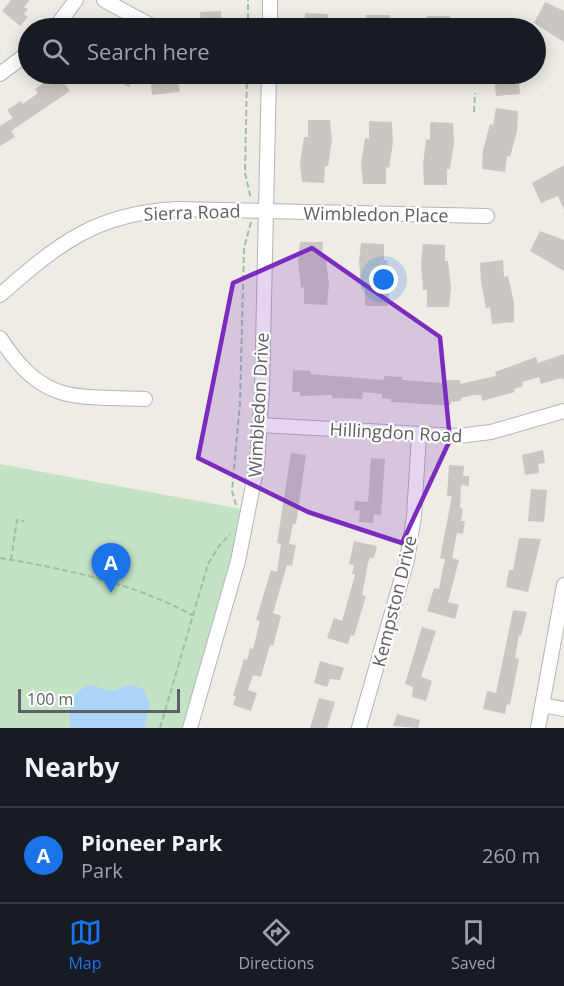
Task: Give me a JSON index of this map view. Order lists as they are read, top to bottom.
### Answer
{
  "streets": {
    "street": [
      "Sierra Road",
      "Wimbledon Place",
      "Wimbledon Drive",
      "Hillingdon Road",
      "Kempston Drive"
    ]
  },
  "crossings": [
    ["Sierra Road", "Wimbledon Place"],
    ["Sierra Road", "Wimbledon Drive"],
    ["Wimbledon Place", "Wimbledon Drive"],
    ["Wimbledon Drive", "Hillingdon Road"],
    ["Hillingdon Road", "Kempston Drive"]
  ],
  "scale_bar": "100 m",
  "page": {
    "search": "Search here",
    "pins": "A",
    "scale": "100 m",
    "heading": "Nearby",
    "list": [
      {
        "mark": "A",
        "name": "Pioneer Park",
        "note": "Park",
        "value": "260 m"
      }
    ],
    "nav": ["Map", "Directions", "Saved"]
  }
}
